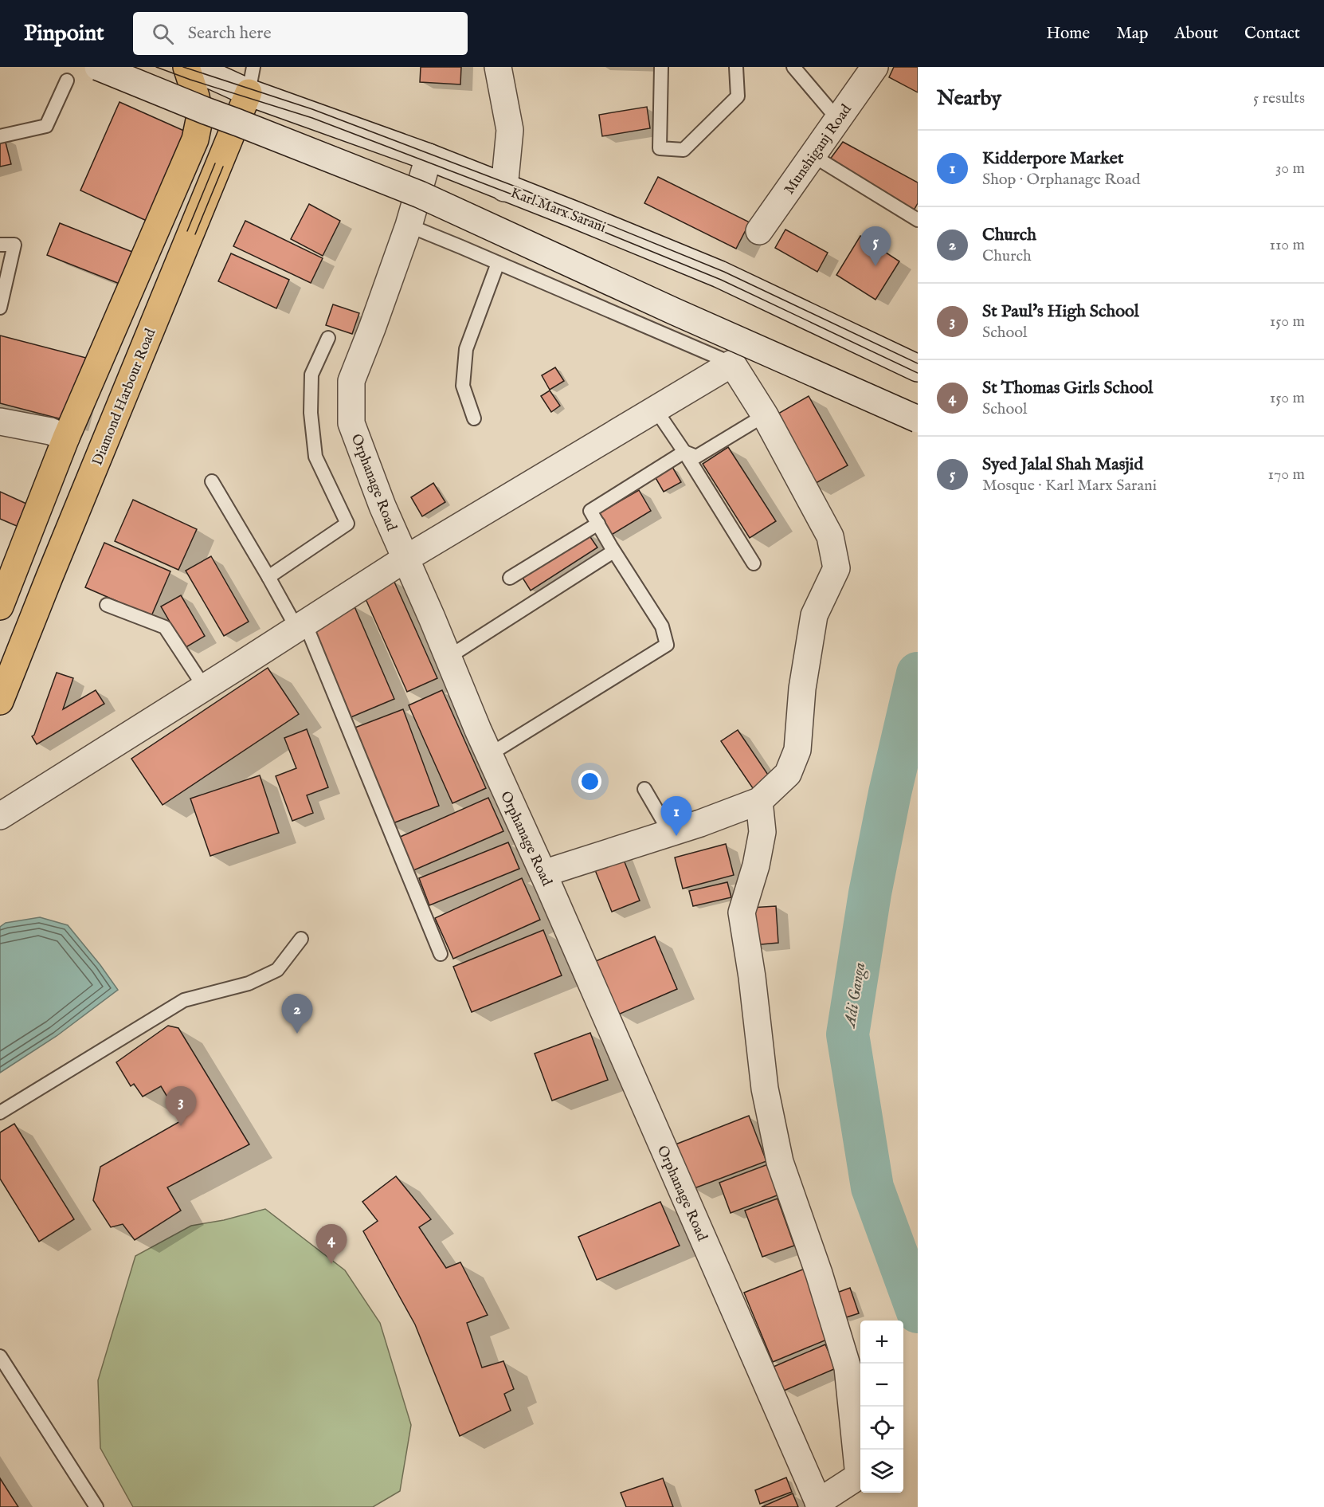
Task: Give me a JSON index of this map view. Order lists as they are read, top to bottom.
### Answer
{
  "streets": {
    "main road": ["Diamond Harbour Road"],
    "street": ["Munshiganj Road", "Karl Marx Sarani", "Orphanage Road"]
  },
  "crossings": [
    ["Karl Marx Sarani", "Diamond Harbour Road"],
    ["Karl Marx Sarani", "Orphanage Road"]
  ],
  "water": ["Adi Ganga"],
  "page": {
    "header": "Pinpoint",
    "search": "Search here",
    "nav": [
      "Home",
      "Map",
      "About",
      "Contact"
    ],
    "heading": ["Nearby", "5 results"],
    "list": [
      {
        "mark": "1",
        "name": "Kidderpore Market",
        "note": "Shop · Orphanage Road",
        "value": "30 m"
      },
      {
        "mark": "2",
        "name": "Church",
        "note": "Church",
        "value": "110 m"
      },
      {
        "mark": "3",
        "name": "St Paul's High School",
        "note": "School",
        "value": "150 m"
      },
      {
        "mark": "4",
        "name": "St Thomas Girls School",
        "note": "School",
        "value": "150 m"
      },
      {
        "mark": "5",
        "name": "Syed Jalal Shah Masjid",
        "note": "Mosque · Karl Marx Sarani",
        "value": "170 m"
      }
    ],
    "pins": [
      "5",
      "1",
      "2",
      "3",
      "4"
    ],
    "map_buttons": ["+", "−"]
  }
}
